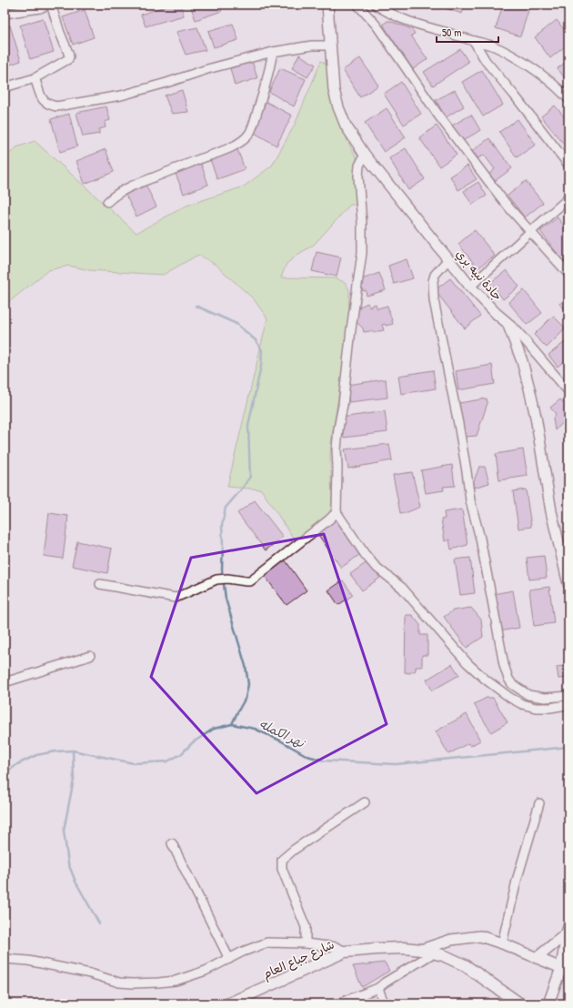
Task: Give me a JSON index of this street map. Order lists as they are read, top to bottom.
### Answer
{
  "streets": {
    "main road": ["شارع جباع العام"],
    "street": ["جادة نبيه بري"]
  },
  "water": ["نهر الكمله"],
  "scale_bar": "50 m"
}
